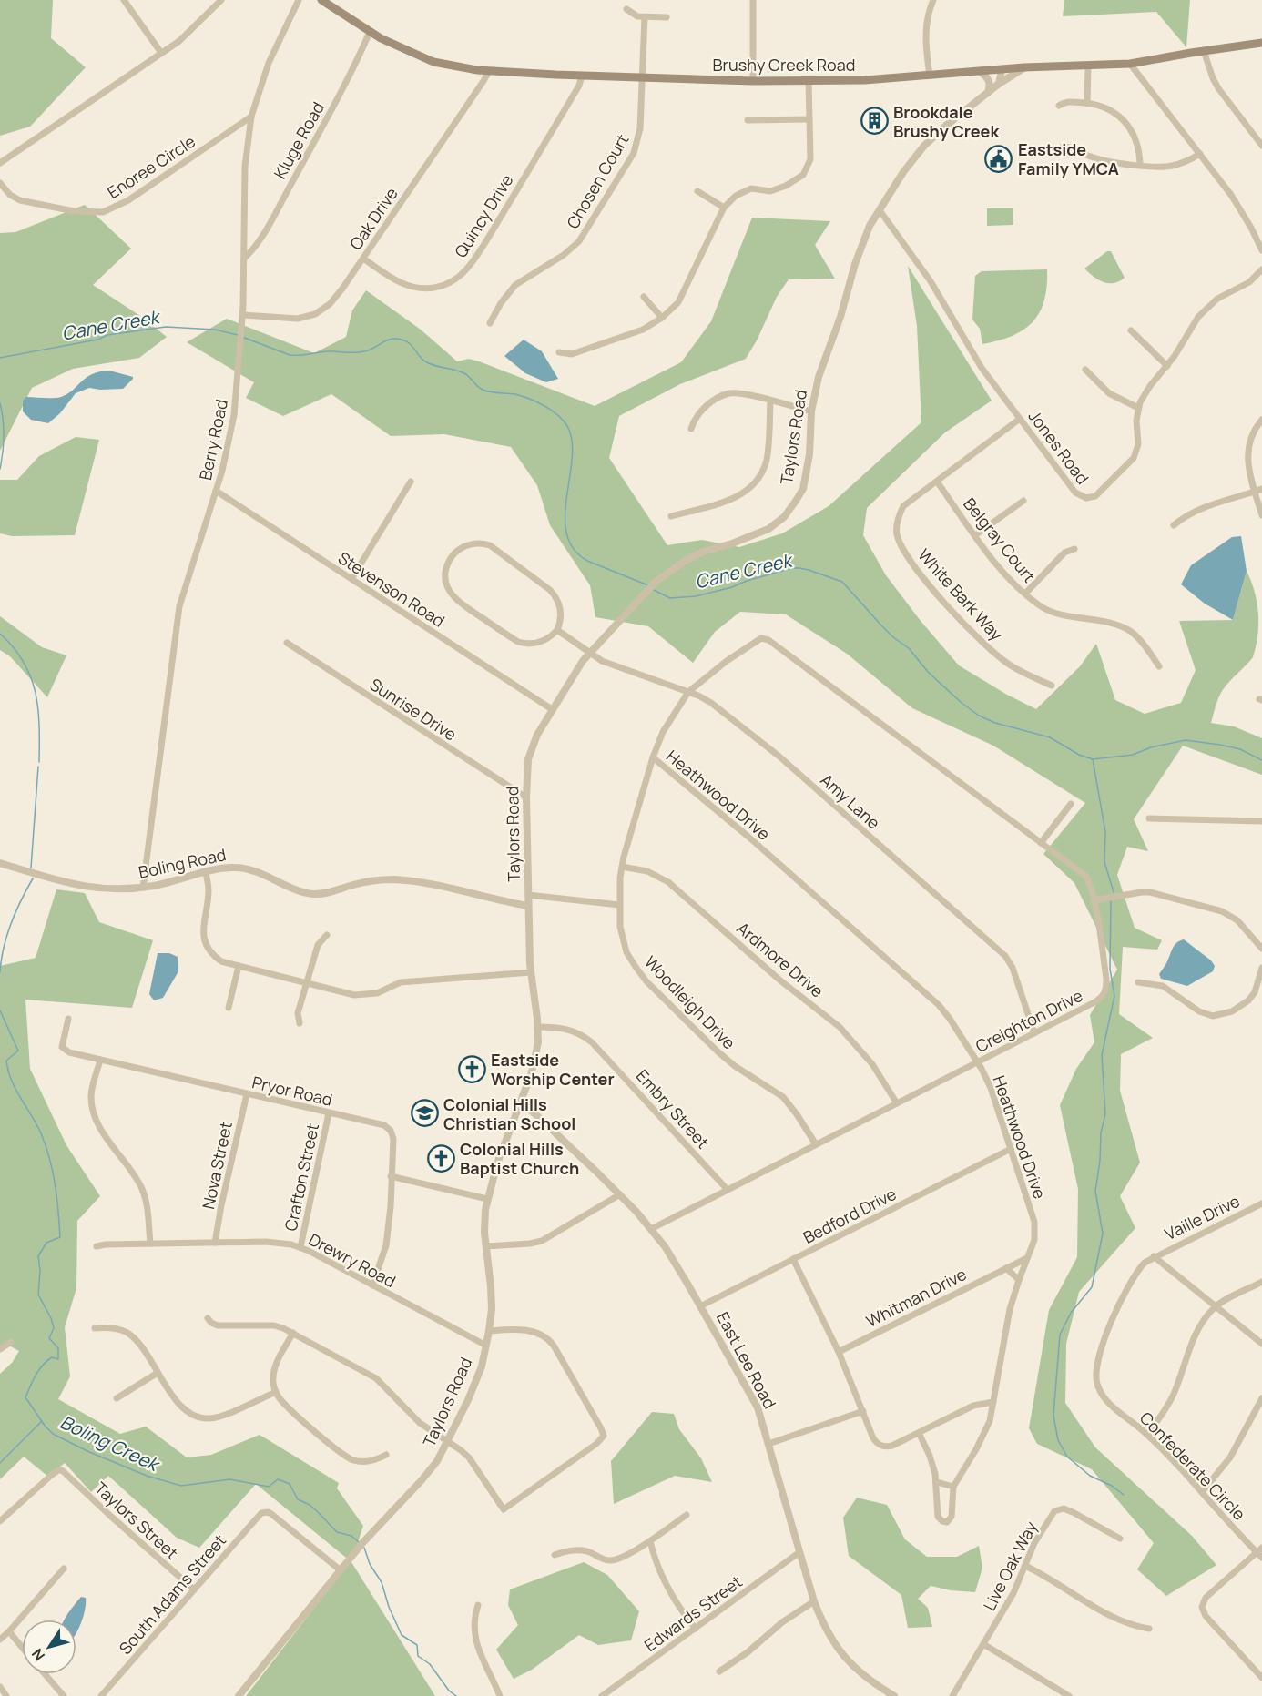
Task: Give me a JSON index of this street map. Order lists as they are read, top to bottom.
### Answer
{
  "streets": {
    "main road": ["Brushy Creek Road"],
    "street": [
      "Kluge Road",
      "Enoree Circle",
      "Chosen Court",
      "Quincy Drive",
      "Oak Drive",
      "Taylors Road",
      "Berry Road",
      "Jones Road",
      "Belgray Court",
      "Stevenson Road",
      "White Bark Way",
      "Sunrise Drive",
      "Heathwood Drive",
      "Amy Lane",
      "Boling Road",
      "Ardmore Drive",
      "Woodleigh Drive",
      "Creighton Drive",
      "Pryor Road",
      "Embry Street",
      "Nova Street",
      "Crafton Street",
      "Bedford Drive",
      "Vaille Drive",
      "Drewry Road",
      "Whitman Drive",
      "East Lee Road",
      "Confederate Circle",
      "Taylors Street",
      "Live Oak Way",
      "South Adams Street",
      "Edwards Street"
    ]
  },
  "crossings": [
    ["Brushy Creek Road", "Kluge Road"],
    ["Brushy Creek Road", "Chosen Court"],
    ["Brushy Creek Road", "Quincy Drive"],
    ["Brushy Creek Road", "Oak Drive"],
    ["Brushy Creek Road", "Taylors Road"],
    ["Kluge Road", "Berry Road"],
    ["Enoree Circle", "Berry Road"],
    ["Quincy Drive", "Oak Drive"],
    ["Oak Drive", "Berry Road"],
    ["Taylors Road", "Jones Road"],
    ["Taylors Road", "Stevenson Road"],
    ["Taylors Road", "Sunrise Drive"],
    ["Taylors Road", "Amy Lane"],
    ["Taylors Road", "Boling Road"],
    ["Taylors Road", "Embry Street"],
    ["Taylors Road", "Drewry Road"],
    ["Taylors Road", "East Lee Road"],
    ["Taylors Road", "South Adams Street"],
    ["Berry Road", "Stevenson Road"],
    ["Berry Road", "Boling Road"],
    ["Jones Road", "White Bark Way"],
    ["Belgray Court", "White Bark Way"],
    ["Heathwood Drive", "Woodleigh Drive"],
    ["Heathwood Drive", "Creighton Drive"],
    ["Heathwood Drive", "Bedford Drive"],
    ["Heathwood Drive", "Whitman Drive"],
    ["Amy Lane", "Woodleigh Drive"],
    ["Amy Lane", "Creighton Drive"],
    ["Ardmore Drive", "Woodleigh Drive"],
    ["Ardmore Drive", "Creighton Drive"],
    ["Woodleigh Drive", "Creighton Drive"],
    ["Creighton Drive", "Embry Street"],
    ["Creighton Drive", "East Lee Road"],
    ["Pryor Road", "Nova Street"],
    ["Pryor Road", "Crafton Street"],
    ["Pryor Road", "Drewry Road"],
    ["Nova Street", "Drewry Road"],
    ["Crafton Street", "Drewry Road"],
    ["Bedford Drive", "East Lee Road"],
    ["Vaille Drive", "Confederate Circle"],
    ["East Lee Road", "Edwards Street"],
    ["Taylors Street", "South Adams Street"]
  ],
  "water": ["Cane Creek", "Boling Creek"],
  "places": {
    "building": ["Brookdale Brushy Creek"],
    "public building": ["Eastside Family YMCA"],
    "church": ["Eastside Worship Center", "Colonial Hills Baptist Church"],
    "school or university": ["Colonial Hills Christian School"]
  },
  "north": "bottom left"
}
